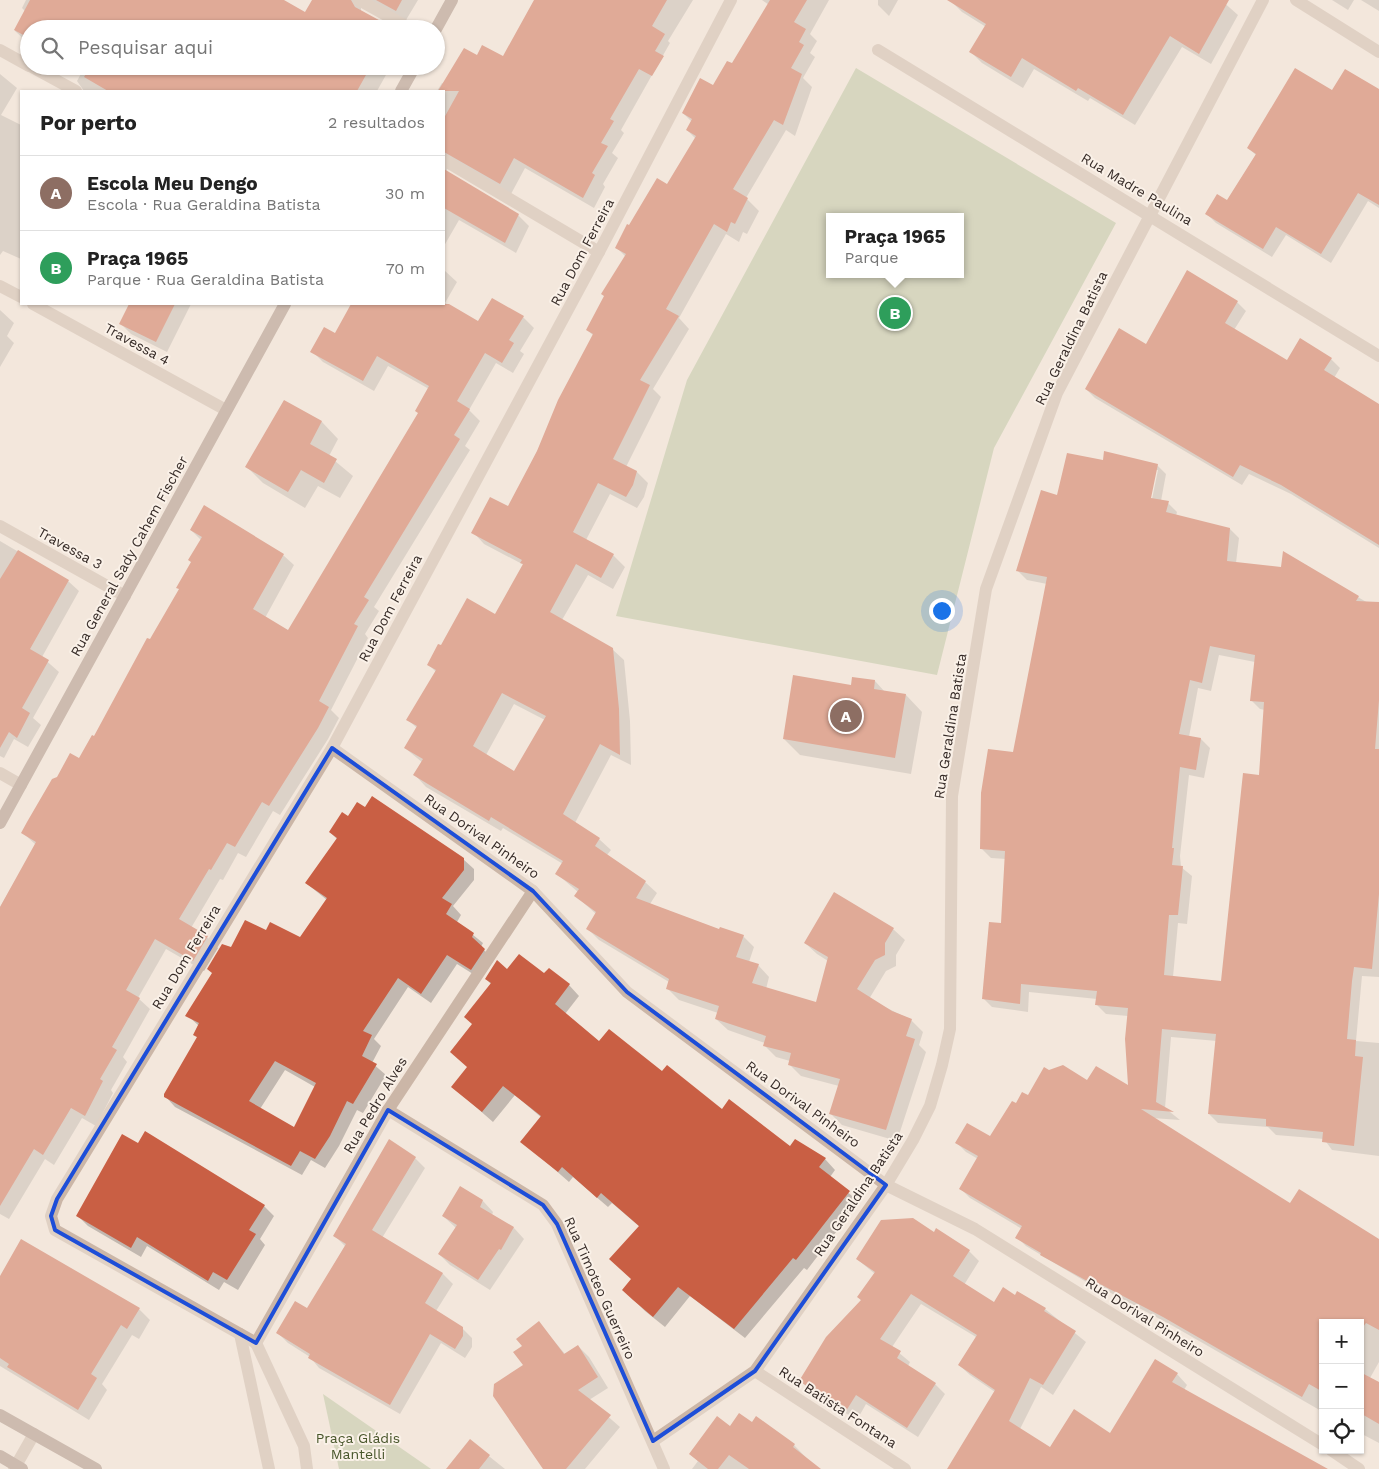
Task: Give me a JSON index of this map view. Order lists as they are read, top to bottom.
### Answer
{
  "streets": {
    "street": [
      "Rua Madre Paulina",
      "Rua Dom Ferreira",
      "Rua Geraldina Batista",
      "Travessa 4",
      "Travessa 3",
      "Rua General Sady Cahem Fischer",
      "Rua Dorival Pinheiro",
      "Rua Pedro Alves",
      "Rua Timoteo Guerreiro",
      "Rua Batista Fontana"
    ]
  },
  "crossings": [
    ["Rua Madre Paulina", "Rua Geraldina Batista"],
    ["Rua Dom Ferreira", "Rua Dorival Pinheiro"],
    ["Rua Geraldina Batista", "Rua Dorival Pinheiro"],
    ["Rua Geraldina Batista", "Rua Timoteo Guerreiro"],
    ["Rua Geraldina Batista", "Rua Batista Fontana"],
    ["Travessa 4", "Rua General Sady Cahem Fischer"],
    ["Travessa 3", "Rua General Sady Cahem Fischer"],
    ["Rua Dorival Pinheiro", "Rua Pedro Alves"],
    ["Rua Pedro Alves", "Rua Timoteo Guerreiro"]
  ],
  "parks": ["Praça Gládis Mantelli"],
  "page": {
    "search": "Pesquisar aqui",
    "heading": ["Por perto", "2 resultados"],
    "list": [
      {
        "mark": "A",
        "name": "Escola Meu Dengo",
        "note": "Escola · Rua Geraldina Batista",
        "value": "30 m"
      },
      {
        "mark": "B",
        "name": "Praça 1965",
        "note": "Parque · Rua Geraldina Batista",
        "value": "70 m"
      }
    ],
    "popup": ["Praça 1965", "Parque"],
    "pins": ["B", "A"],
    "map_buttons": ["+", "−"]
  }
}
